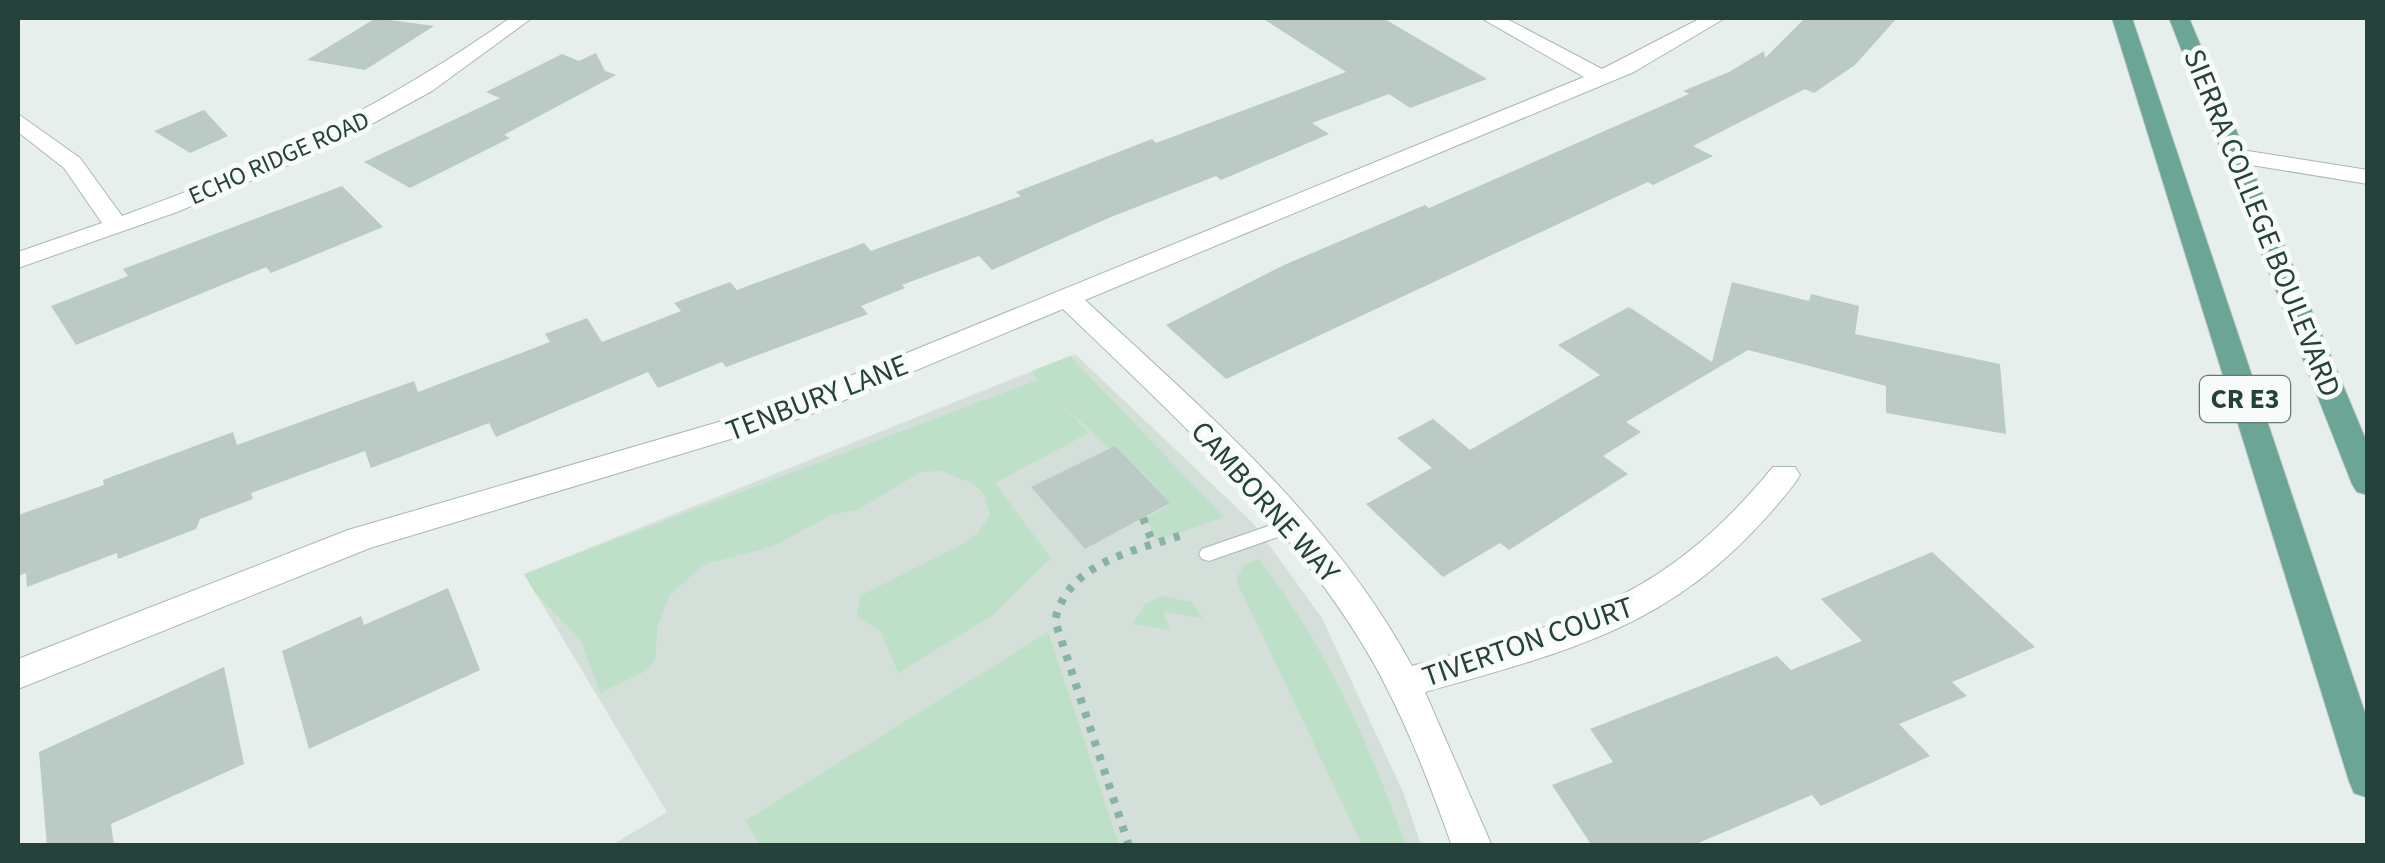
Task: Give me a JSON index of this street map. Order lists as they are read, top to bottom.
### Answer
{
  "streets": {
    "main road": ["SIERRA COLLEGE BOULEVARD", "CR E3"],
    "street": [
      "ECHO RIDGE ROAD",
      "TENBURY LANE",
      "CAMBORNE WAY",
      "TIVERTON COURT"
    ]
  },
  "crossings": [
    ["TENBURY LANE", "CAMBORNE WAY"],
    ["CAMBORNE WAY", "TIVERTON COURT"]
  ]
}
